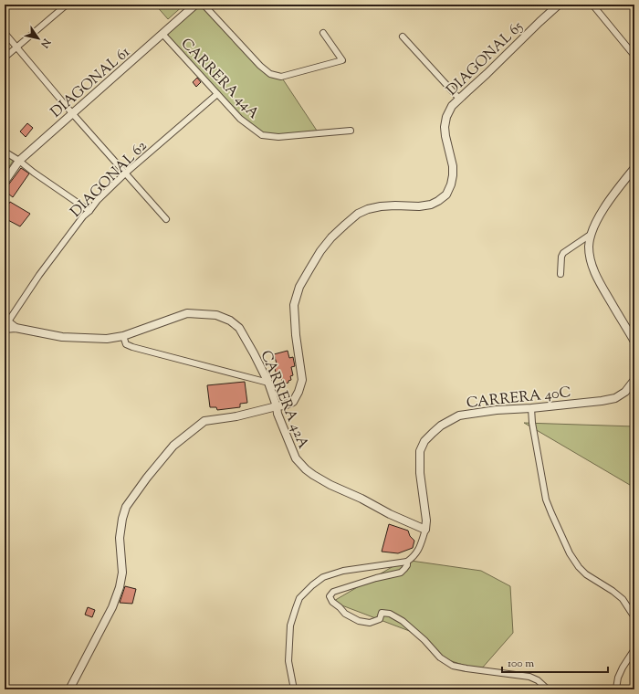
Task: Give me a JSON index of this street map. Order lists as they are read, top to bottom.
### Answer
{
  "streets": {
    "street": [
      "DIAGONAL 65",
      "CARRERA 44A",
      "DIAGONAL 61",
      "DIAGONAL 62",
      "CARRERA 40C",
      "CARRERA 42A"
    ]
  },
  "crossings": [
    ["DIAGONAL 65", "CARRERA 42A"],
    ["CARRERA 44A", "DIAGONAL 61"],
    ["CARRERA 44A", "DIAGONAL 62"],
    ["DIAGONAL 62", "CARRERA 42A"],
    ["CARRERA 40C", "CARRERA 42A"]
  ],
  "scale_bar": "100 m",
  "north": "bottom right"
}
